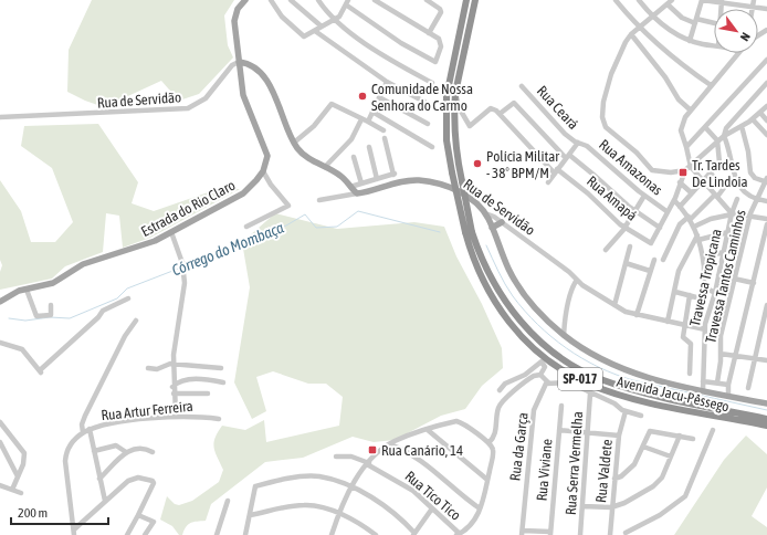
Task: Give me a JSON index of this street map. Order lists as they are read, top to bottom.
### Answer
{
  "streets": {
    "highway": ["SP-017", "Avenida Jacu-Pêssego"],
    "main road": ["Rua de Servidão", "Estrada do Rio Claro"],
    "street": [
      "Rua Ceará",
      "Rua Amazonas",
      "Rua Amapá",
      "Travessa Tantos Caminhos",
      "Travessa Tropicana",
      "Rua Artur Ferreira",
      "Rua da Garça",
      "Rua Serra Vermelha",
      "Rua Viviane",
      "Rua Valdete",
      "Rua Tico Tico"
    ]
  },
  "crossings": [
    ["Rua de Servidão", "Travessa Tropicana"],
    ["Rua Ceará", "Rua Amazonas"]
  ],
  "water": ["Córrego do Mombaça"],
  "places": {
    "other": ["Comunidade Nossa Senhora do Carmo", "Polícia Militar - 38º BPM/M"],
    "transit": ["Tr. Tardes De Lindoia", "Rua Canário, 14"]
  },
  "scale_bar": "200 m",
  "north": "bottom right"
}
